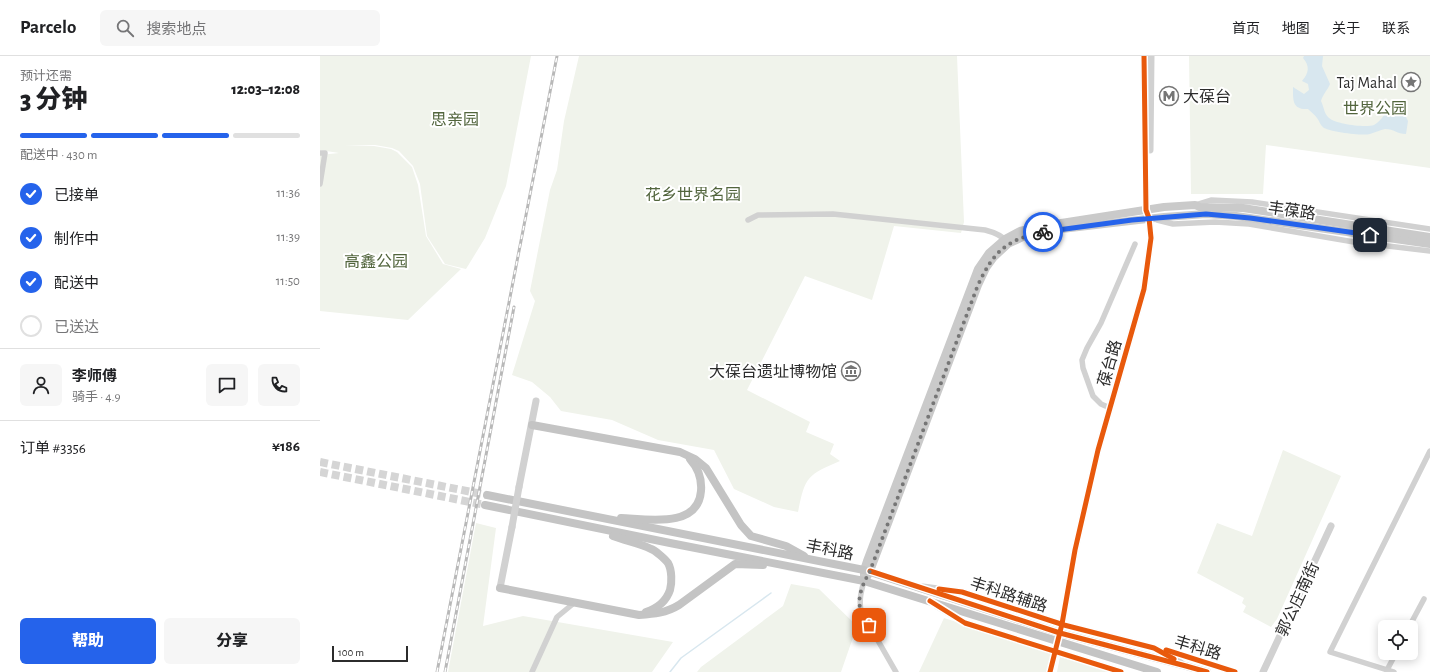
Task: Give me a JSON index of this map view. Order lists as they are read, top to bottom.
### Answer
{
  "streets": {
    "main road": ["丰葆路", "丰科路"],
    "street": ["葆台路", "丰科路辅路", "郭公庄南街"]
  },
  "crossings": [
    ["丰葆路", "葆台路"],
    ["葆台路", "丰科路"],
    ["葆台路", "丰科路辅路"],
    ["丰科路", "丰科路辅路"]
  ],
  "parks": [
    "世界公园",
    "思亲园",
    "花乡世界名园",
    "高鑫公园"
  ],
  "places": {
    "place": ["Taj Mahal"],
    "metro station": ["大葆台"],
    "museum": ["大葆台遗址博物馆"]
  },
  "scale_bar": "100 m",
  "page": {
    "header": "Parcelo",
    "search": "搜索地点",
    "nav": [
      "首页",
      "地图",
      "关于",
      "联系"
    ],
    "heading": ["3 分钟", "预计还需", "12:03–12:08"],
    "panel": [
      "李师傅",
      "骑手 · 4.9",
      "订单 #3356",
      "¥186"
    ],
    "bar": "配送中 · 430 m",
    "list": [
      ["已接单", "11:36"],
      ["制作中", "11:39"],
      ["配送中", "11:50"],
      "已送达"
    ],
    "buttons": ["帮助", "分享"],
    "scale": "100 m"
  }
}
